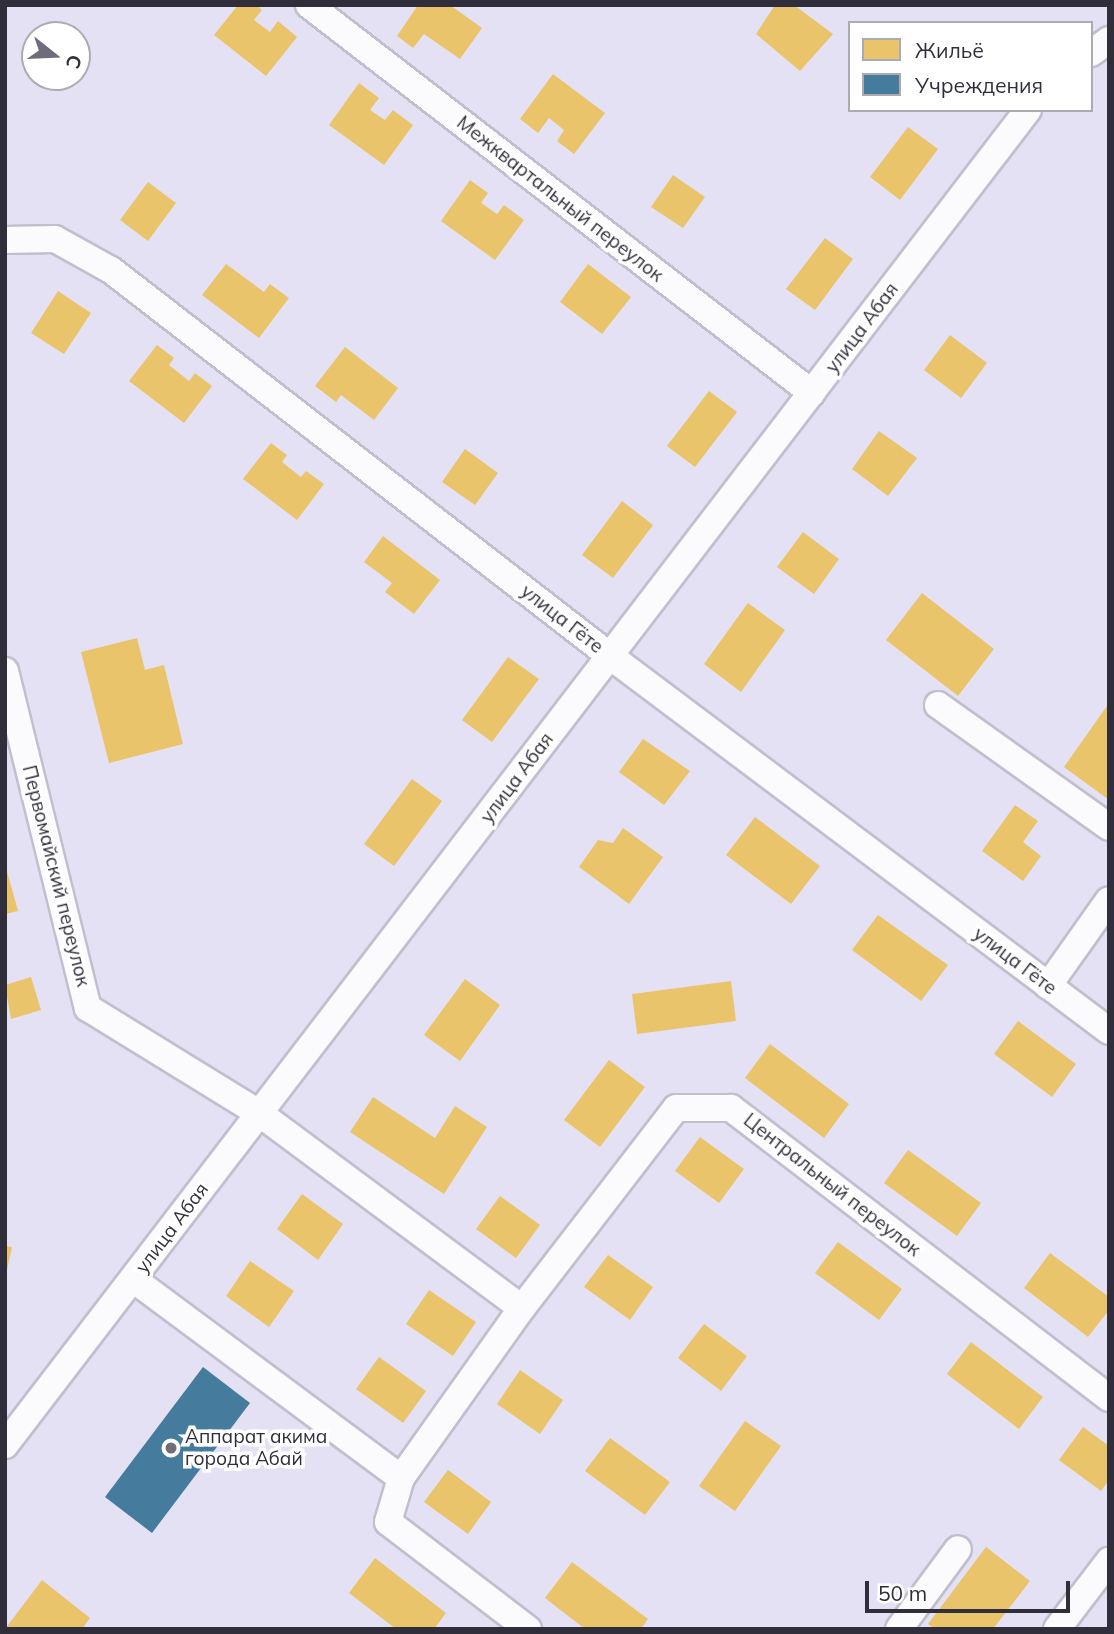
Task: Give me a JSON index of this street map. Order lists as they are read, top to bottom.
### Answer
{
  "streets": {
    "street": [
      "Межквартальный переулок",
      "улица Абая",
      "улица Гёте",
      "Первомайский переулок",
      "Центральный переулок"
    ]
  },
  "crossings": [
    ["Межквартальный переулок", "улица Абая"],
    ["улица Абая", "улица Гёте"],
    ["улица Абая", "Первомайский переулок"],
    ["Первомайский переулок", "Центральный переулок"]
  ],
  "places": ["Аппарат акима города Абай"],
  "legend": ["Жильё", "Учреждения"],
  "scale_bar": "50 m",
  "north": "right"
}
